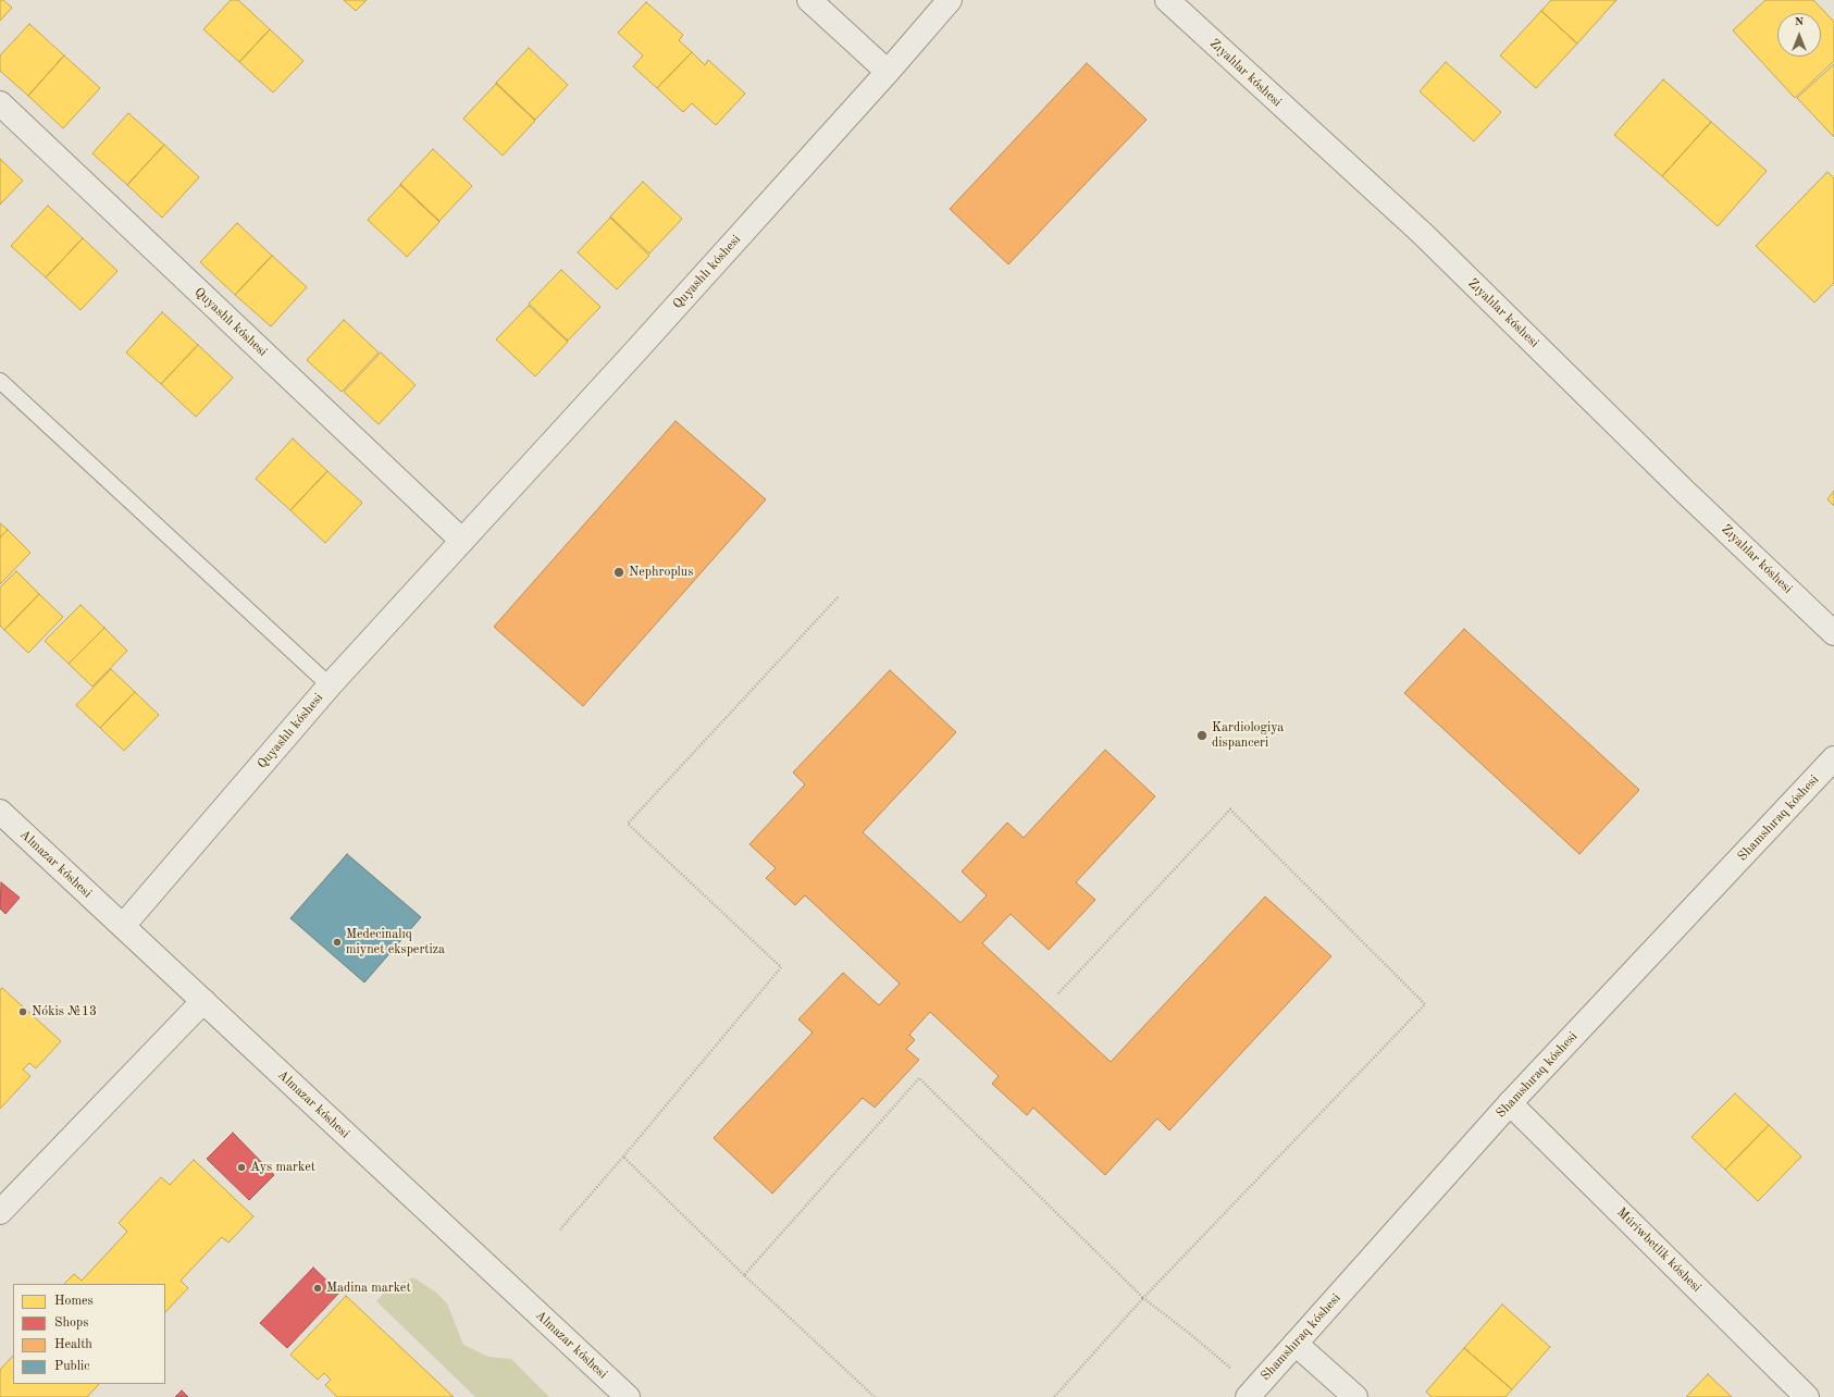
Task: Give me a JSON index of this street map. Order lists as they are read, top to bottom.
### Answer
{
  "streets": {
    "street": [
      "Zıyalılar kóshesi",
      "Quyashlı kóshesi",
      "Shamshıraq kóshesi",
      "Almazar kóshesi",
      "Múriwbetlik kóshesi"
    ]
  },
  "crossings": [
    ["Quyashlı kóshesi", "Almazar kóshesi"],
    ["Shamshıraq kóshesi", "Múriwbetlik kóshesi"]
  ],
  "places": [
    "Nephroplus",
    "Kardiologiya dispanceri",
    "Medecinalıq miynet ekspertiza",
    "Nókis №13",
    "Ays market",
    "Madina market"
  ],
  "legend": [
    "Homes",
    "Shops",
    "Health",
    "Public"
  ],
  "north": "top"
}
